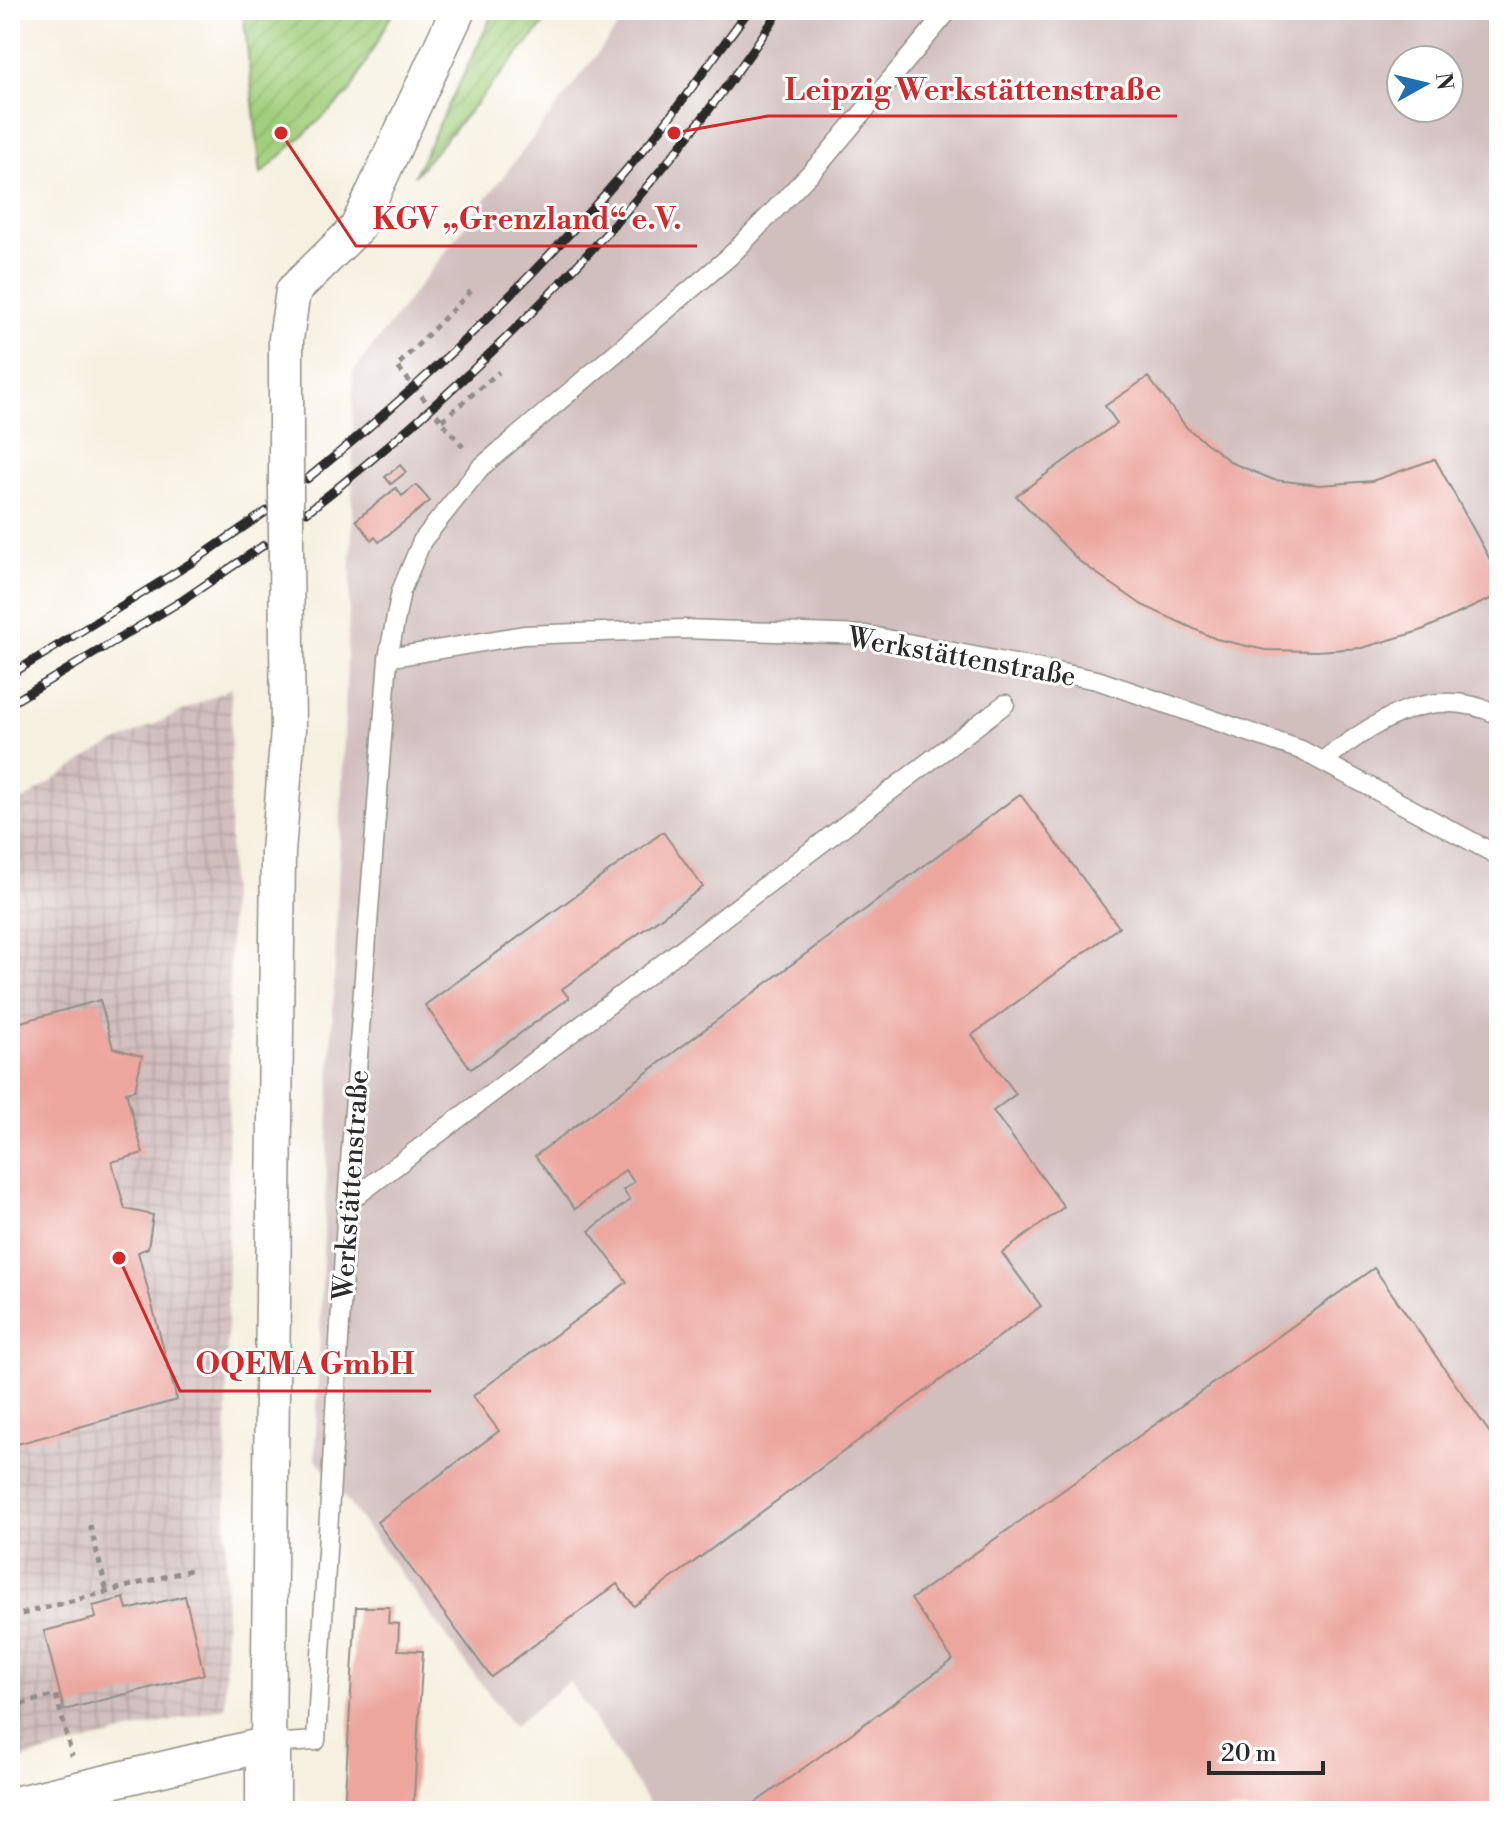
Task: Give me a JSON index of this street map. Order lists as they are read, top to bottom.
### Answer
{
  "streets": {
    "lane": ["Werkstättenstraße"]
  },
  "places": ["KGV „Grenzland“ e.V.", "Leipzig Werkstättenstraße", "OQEMA GmbH"],
  "scale_bar": "20 m",
  "north": "right"
}
